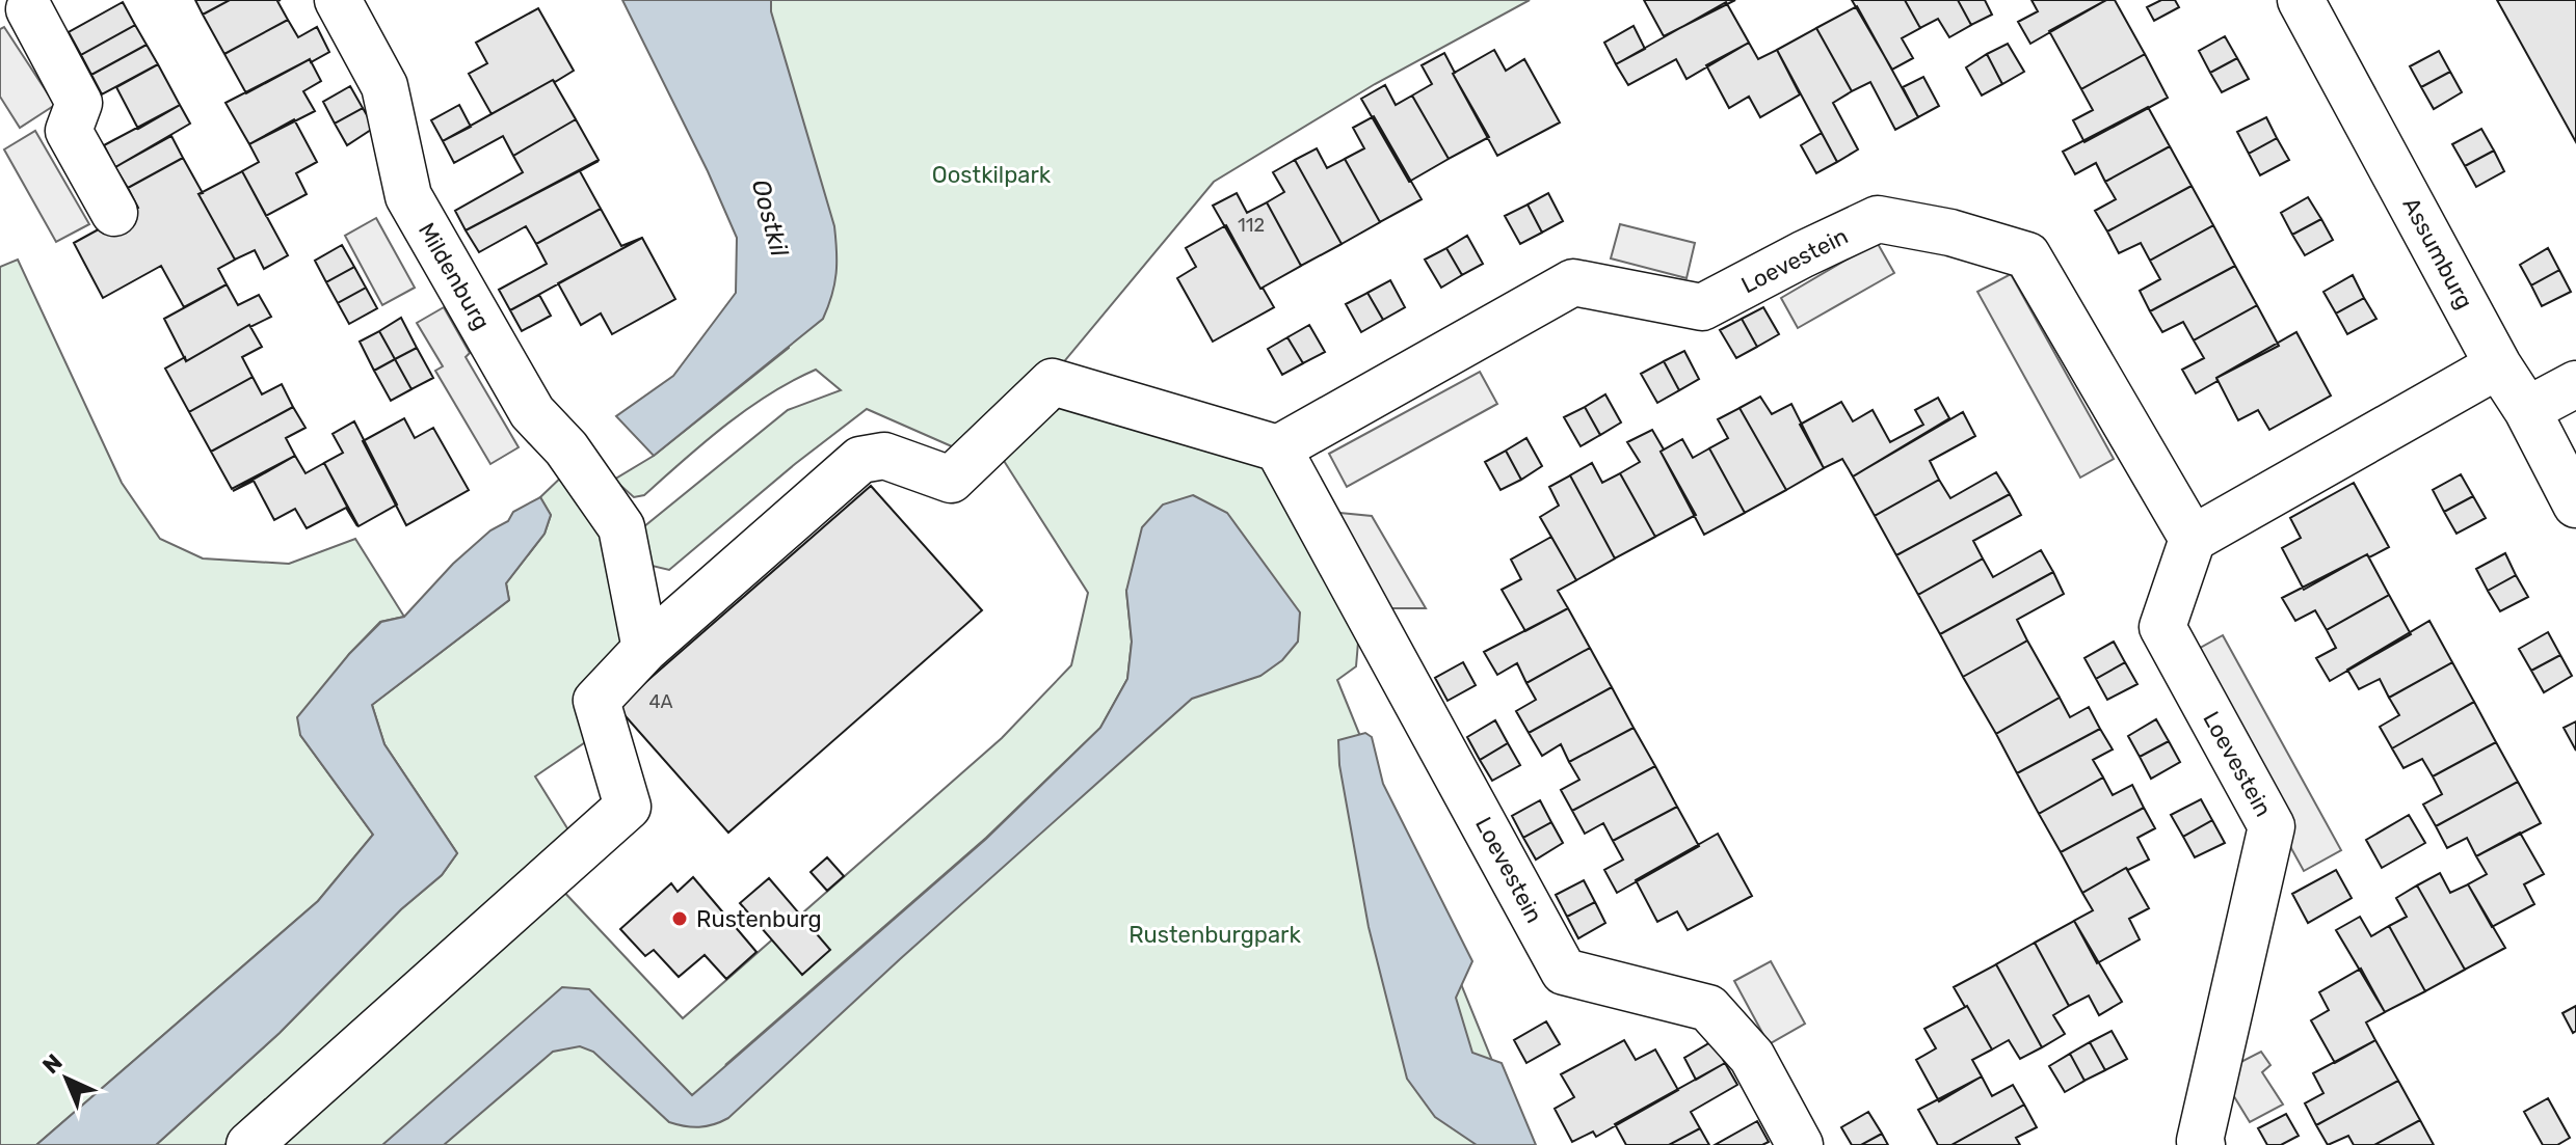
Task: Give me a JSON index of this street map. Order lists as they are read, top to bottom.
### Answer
{
  "streets": {
    "street": ["Assumburg", "Loevestein", "Mildenburg"]
  },
  "water": ["Oostkil"],
  "parks": ["Oostkilpark", "Rustenburgpark"],
  "places": ["Rustenburg"],
  "house_numbers": ["112", "4A"],
  "north": "top left"
}
